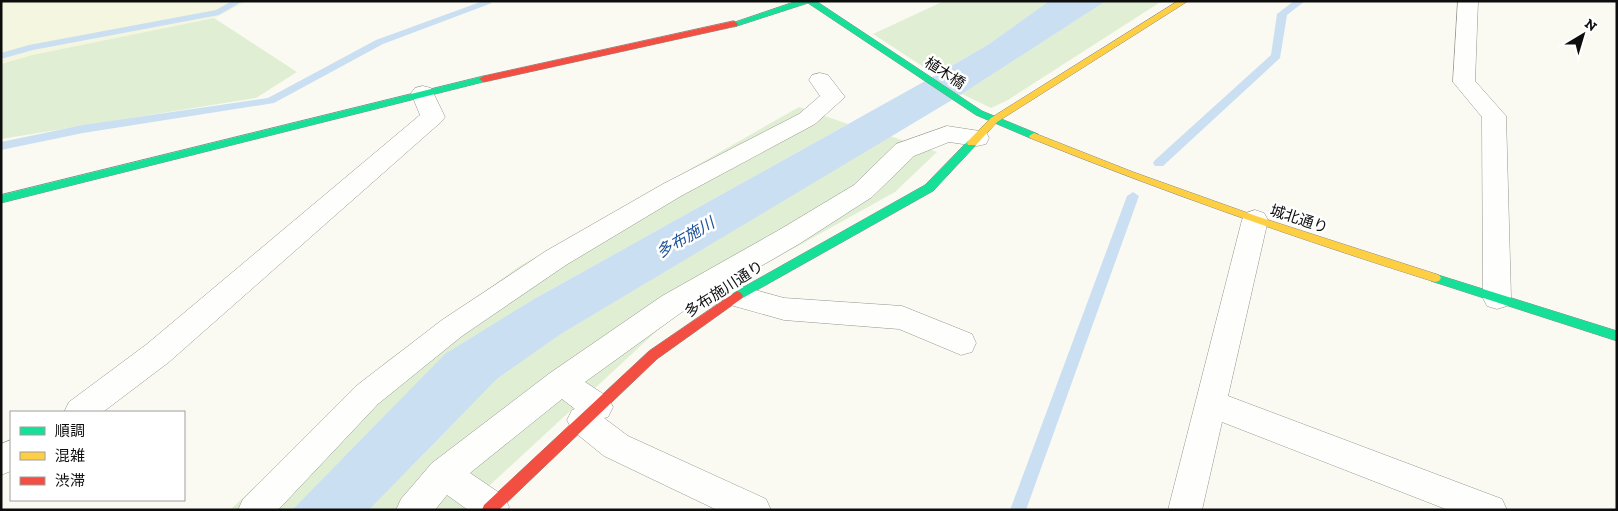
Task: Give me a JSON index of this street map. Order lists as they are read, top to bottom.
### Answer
{
  "streets": {
    "street": ["植木橋", "城北通り", "多布施川通り"]
  },
  "crossings": [
    ["植木橋", "城北通り"],
    ["植木橋", "多布施川通り"],
    ["城北通り", "多布施川通り"]
  ],
  "water": ["多布施川"],
  "legend": ["順調", "混雑", "渋滞"],
  "north": "top right"
}
